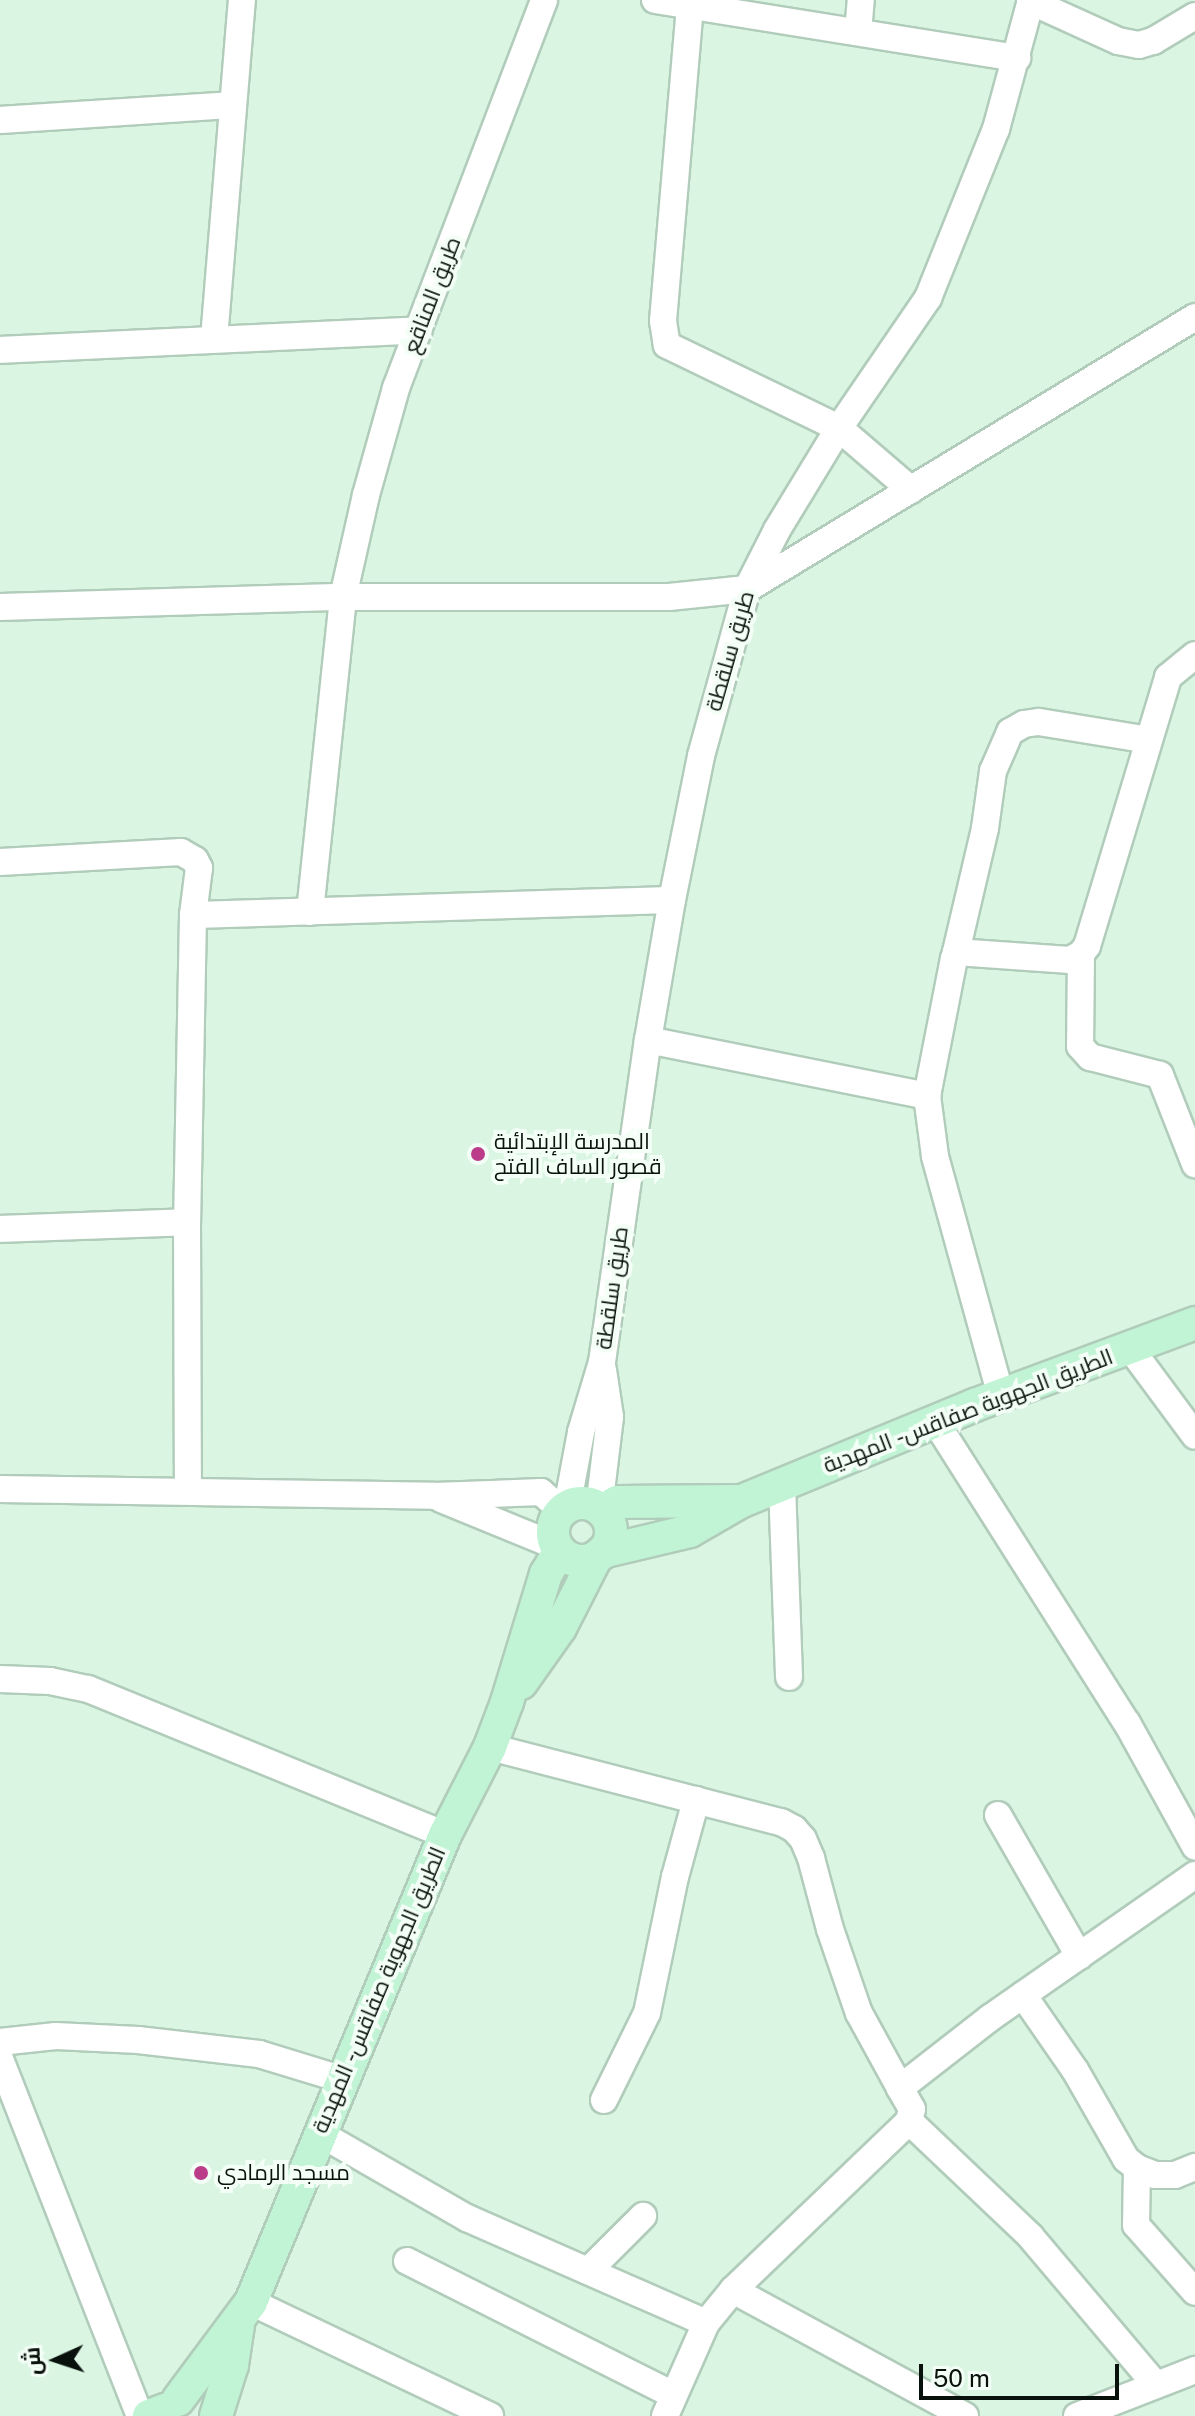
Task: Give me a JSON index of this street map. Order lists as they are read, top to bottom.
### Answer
{
  "streets": {
    "main road": ["الطريق الجهوية صفاقس - المهدية"],
    "street": ["طريق المناقع", "طريق سلقطة"]
  },
  "crossings": [
    ["طريق سلقطة", "الطريق الجهوية صفاقس - المهدية"]
  ],
  "places": ["المدرسة الإبتدائية قصور الساف الفتح", "مسجد الرمادي"],
  "scale_bar": "50 m",
  "north": "left"
}
